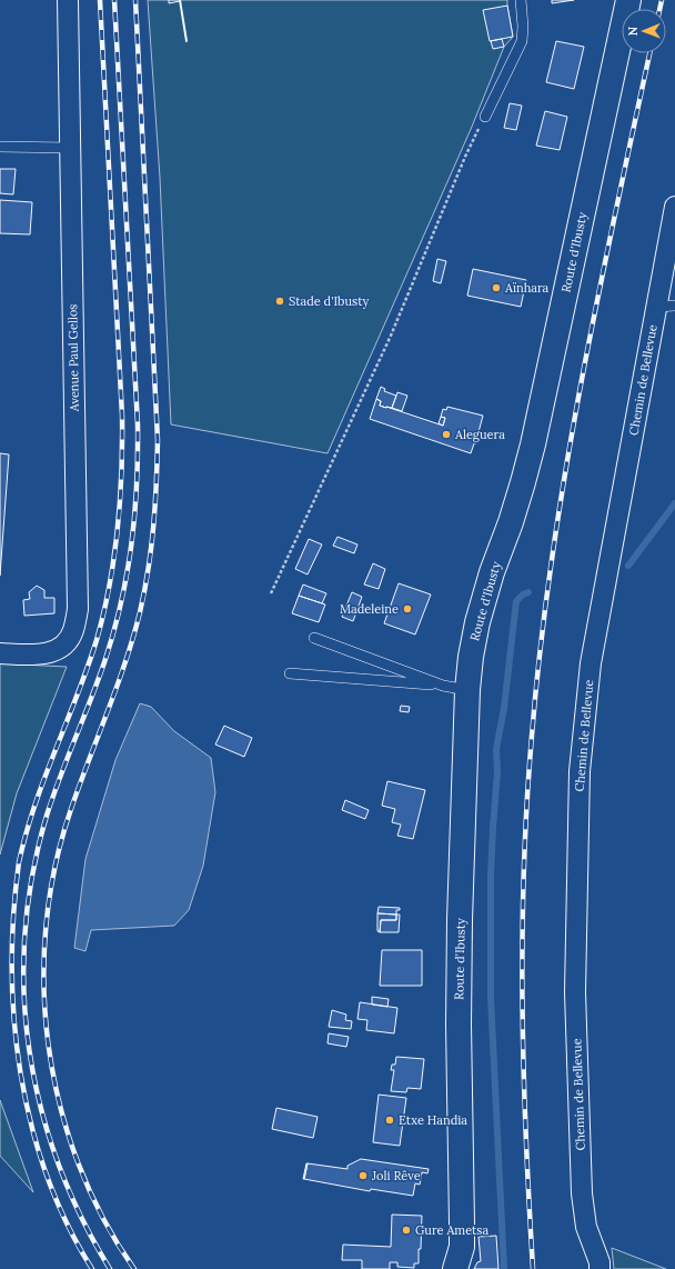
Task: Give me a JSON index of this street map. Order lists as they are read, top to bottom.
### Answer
{
  "streets": {
    "street": ["Route d'Ibusty", "Avenue Paul Gellos", "Chemin de Bellevue"]
  },
  "places": [
    "Aïnhara",
    "Stade d'Ibusty",
    "Aleguera",
    "Madeleine",
    "Etxe Handia",
    "Joli Rêve",
    "Gure Ametsa"
  ],
  "north": "left"
}
